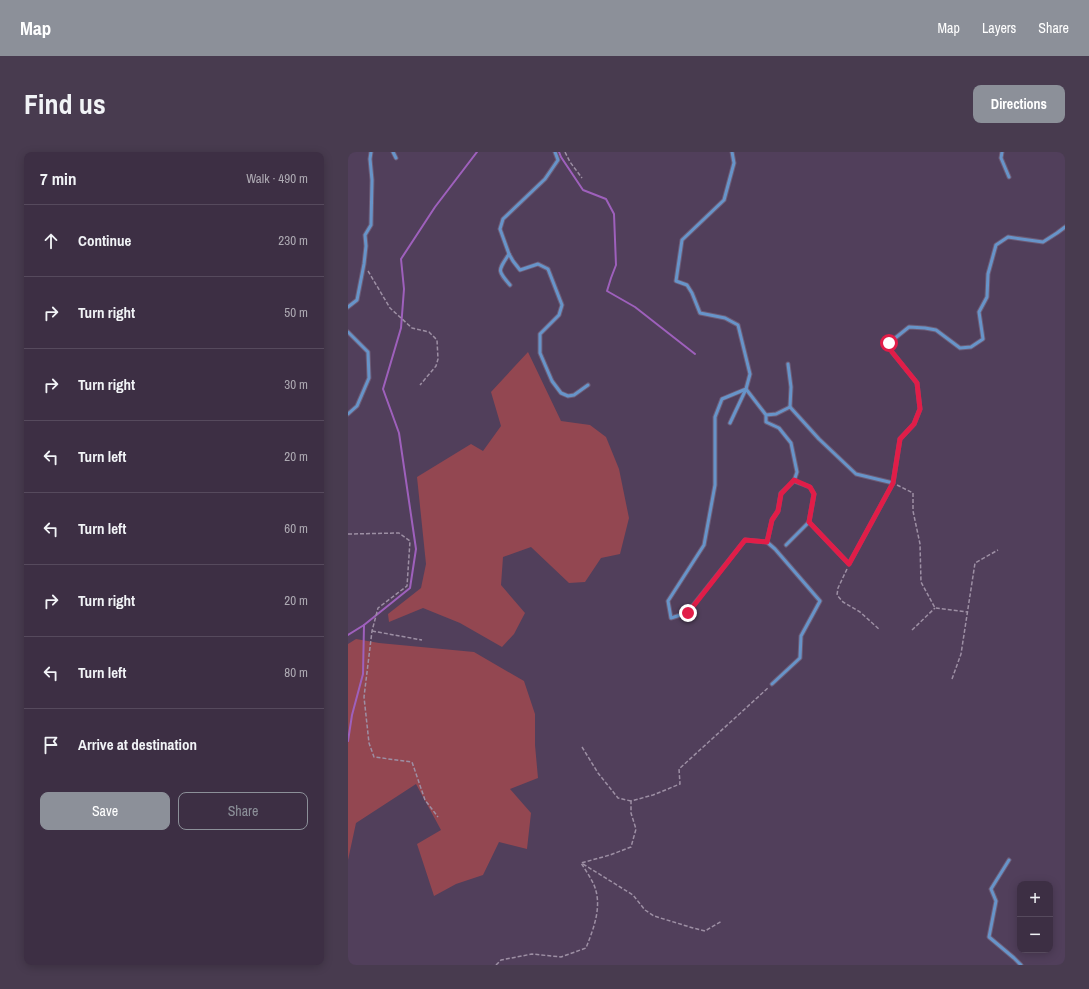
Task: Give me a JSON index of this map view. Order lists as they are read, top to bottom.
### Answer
{
  "page": {
    "header": "Map",
    "nav": ["Map", "Layers", "Share"],
    "title": "Find us",
    "buttons": [
      "Directions",
      ["Save", "Share"]
    ],
    "heading": ["7 min", "Walk · 490 m"],
    "list": [
      ["Continue", "230 m"],
      ["Turn right", "50 m"],
      ["Turn right", "30 m"],
      ["Turn left", "20 m"],
      ["Turn left", "60 m"],
      ["Turn right", "20 m"],
      ["Turn left", "80 m"],
      "Arrive at destination"
    ],
    "map_buttons": ["+", "−"]
  }
}
